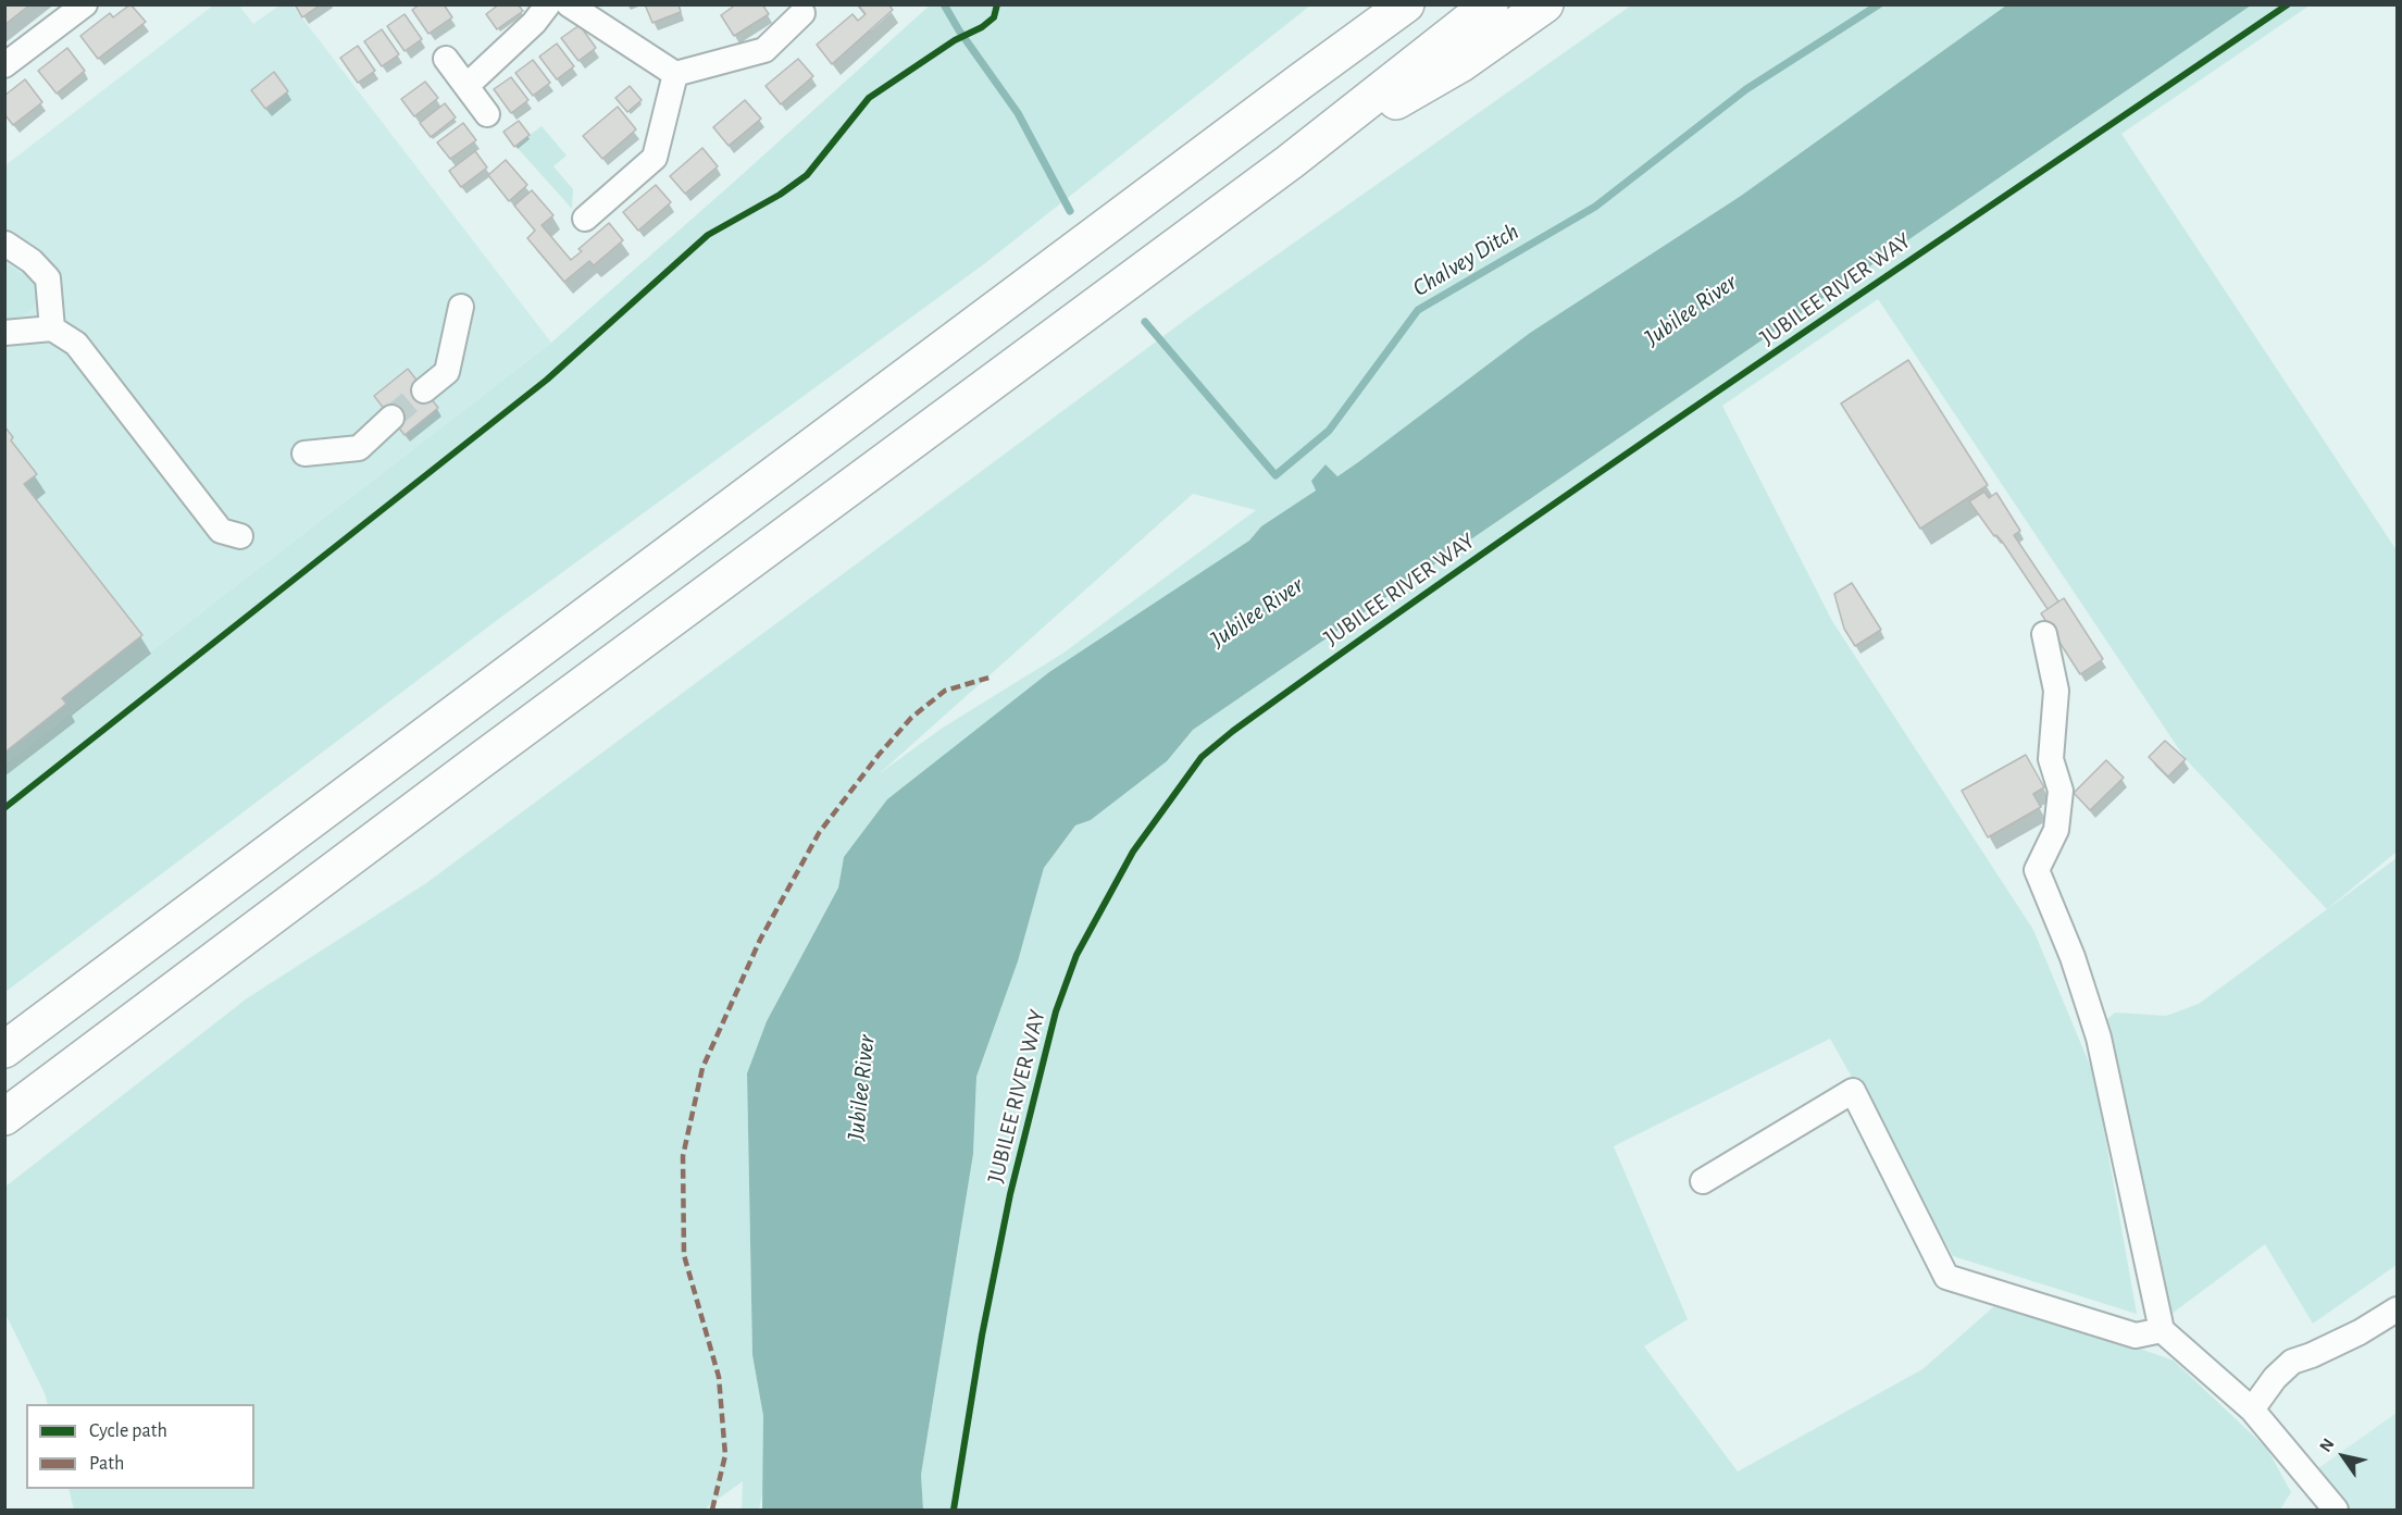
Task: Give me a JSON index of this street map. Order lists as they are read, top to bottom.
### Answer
{
  "streets": {
    "cycle path": ["JUBILEE RIVER WAY"]
  },
  "water": ["Chalvey Ditch", "Jubilee River"],
  "legend": ["Cycle path", "Path"],
  "north": "top left"
}
